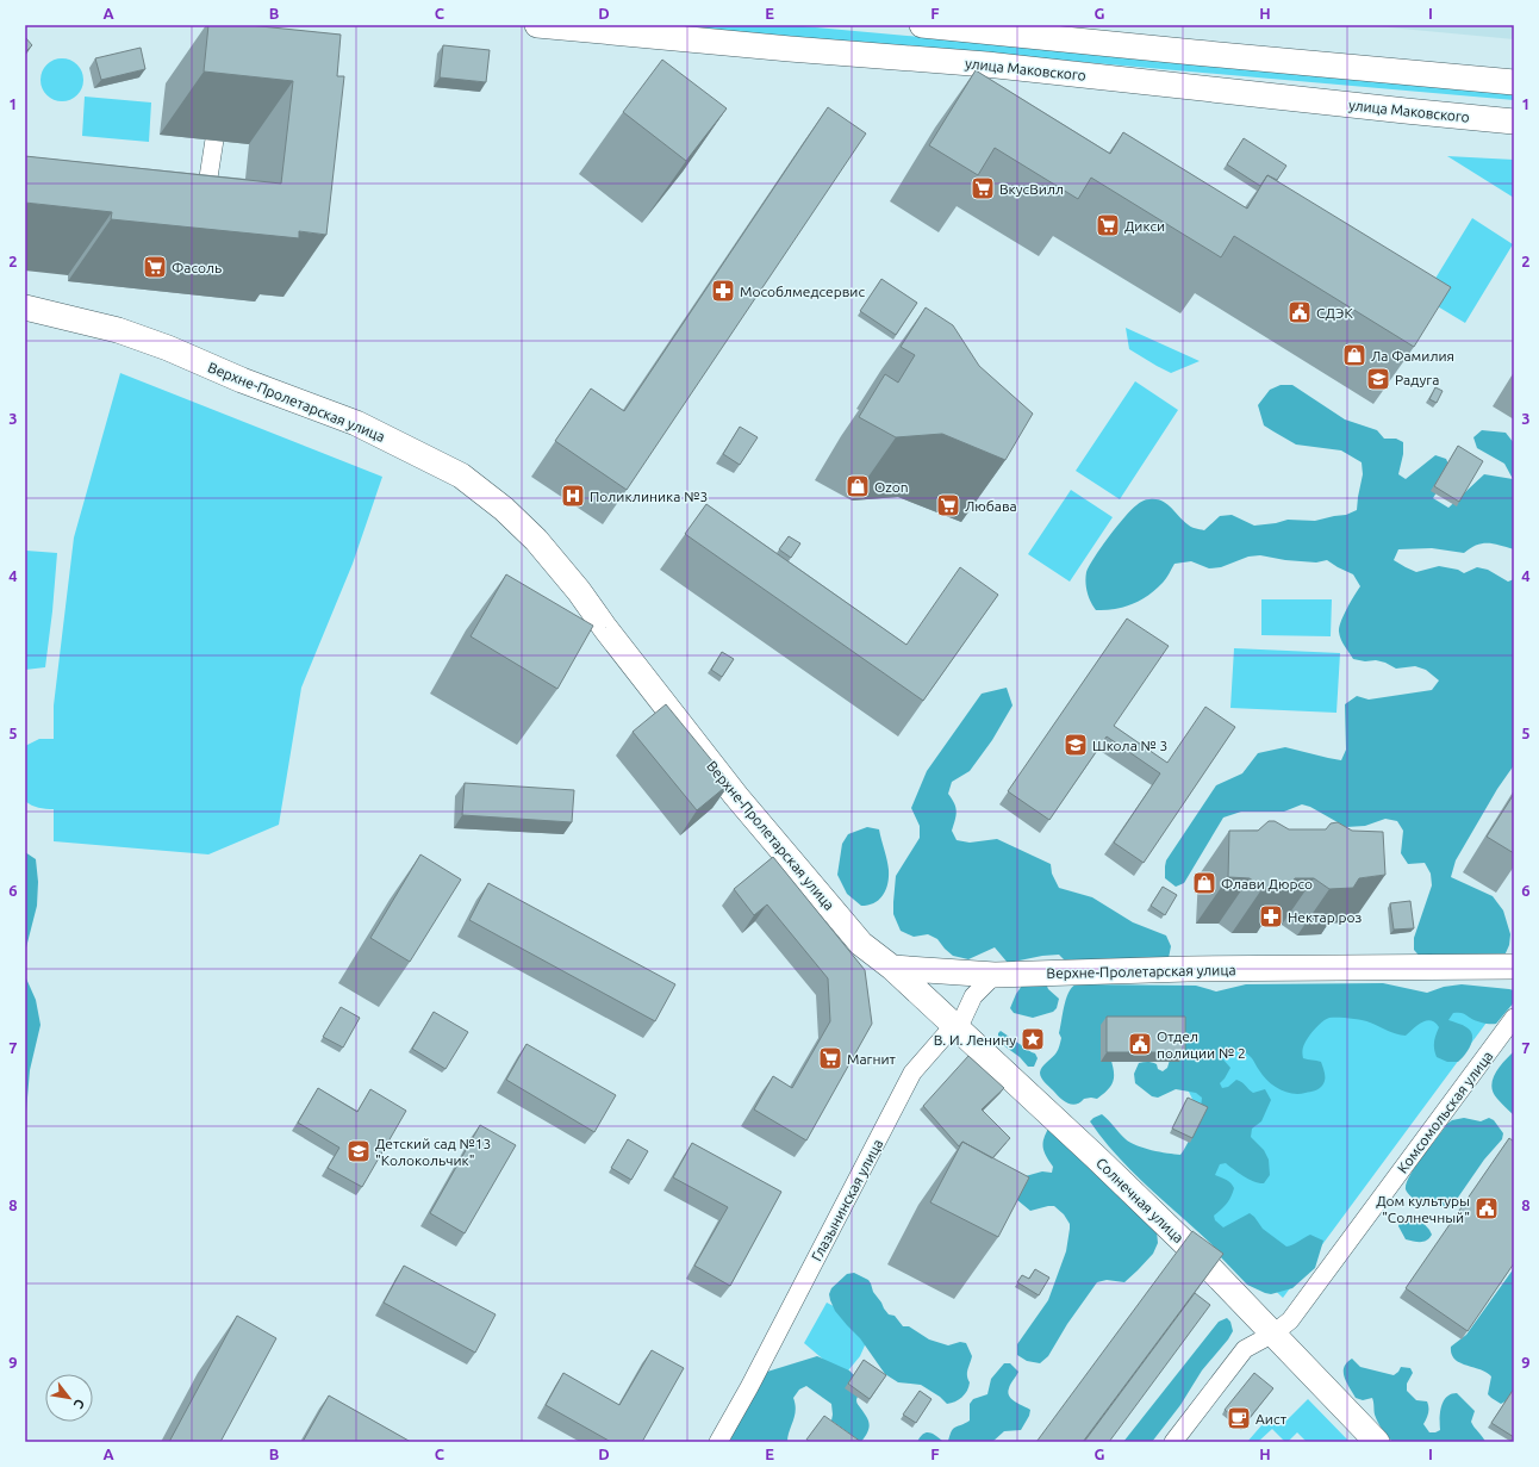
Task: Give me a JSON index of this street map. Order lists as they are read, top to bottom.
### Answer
{
  "streets": {
    "street": [
      "улица Маковского",
      "Верхне-Пролетарская улица",
      "Комсомольская улица",
      "Глазынинская улица",
      "Солнечная улица"
    ]
  },
  "crossings": [
    ["Верхне-Пролетарская улица", "Солнечная улица"],
    ["Комсомольская улица", "Солнечная улица"],
    ["Глазынинская улица", "Солнечная улица"]
  ],
  "places": {
    "supermarket": [
      "ВкусВилл",
      "Дикси",
      "Фасоль",
      "Любава",
      "Магнит"
    ],
    "pharmacy": ["Мособлмедсервис", "Нектар роз"],
    "public building": ["СДЭК", "Отдел полиции № 2", "Дом культуры \"Солнечный\""],
    "shop": ["Ла Фамилия", "Ozon", "Флави Дюрсо"],
    "school or university": ["Радуга", "Школа № 3", "Детский сад №13 \"Колокольчик\""],
    "hospital": ["Поликлиника №3"],
    "place": ["В. И. Ленину"],
    "cafe": ["Аист"]
  },
  "north": "bottom right",
  "grid": {
    "columns": [
      "A",
      "B",
      "C",
      "D",
      "E",
      "F",
      "G",
      "H",
      "I"
    ],
    "rows": [
      "1",
      "2",
      "3",
      "4",
      "5",
      "6",
      "7",
      "8",
      "9"
    ]
  }
}
